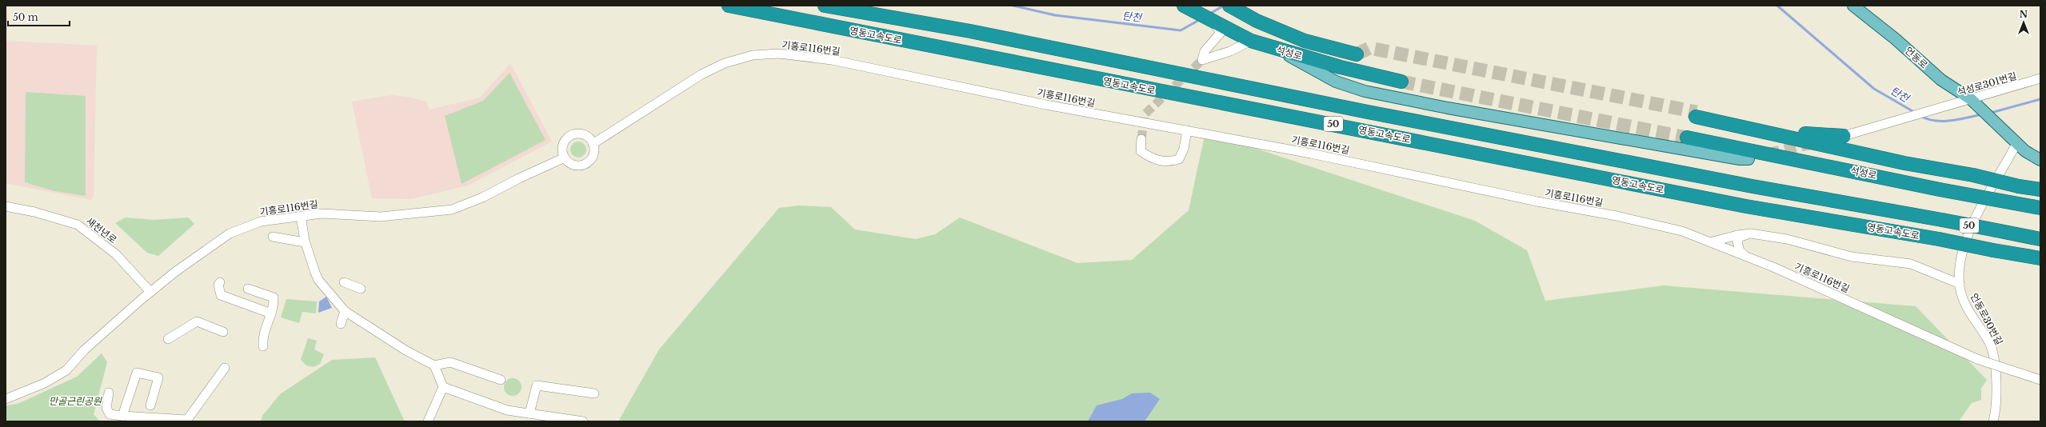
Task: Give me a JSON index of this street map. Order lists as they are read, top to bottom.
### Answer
{
  "streets": {
    "highway": ["영동고속도로", "석성로", "50"],
    "main road": ["언동로"],
    "street": [
      "기흥로116번길",
      "석성로301번길",
      "새천년로",
      "언동로30번길"
    ]
  },
  "crossings": [
    ["기흥로116번길", "새천년로"],
    ["석성로", "석성로301번길"],
    ["언동로", "석성로301번길"],
    ["언동로", "언동로30번길"]
  ],
  "water": ["탄천"],
  "parks": ["만골근린공원"],
  "scale_bar": "50 m",
  "north": "top"
}
